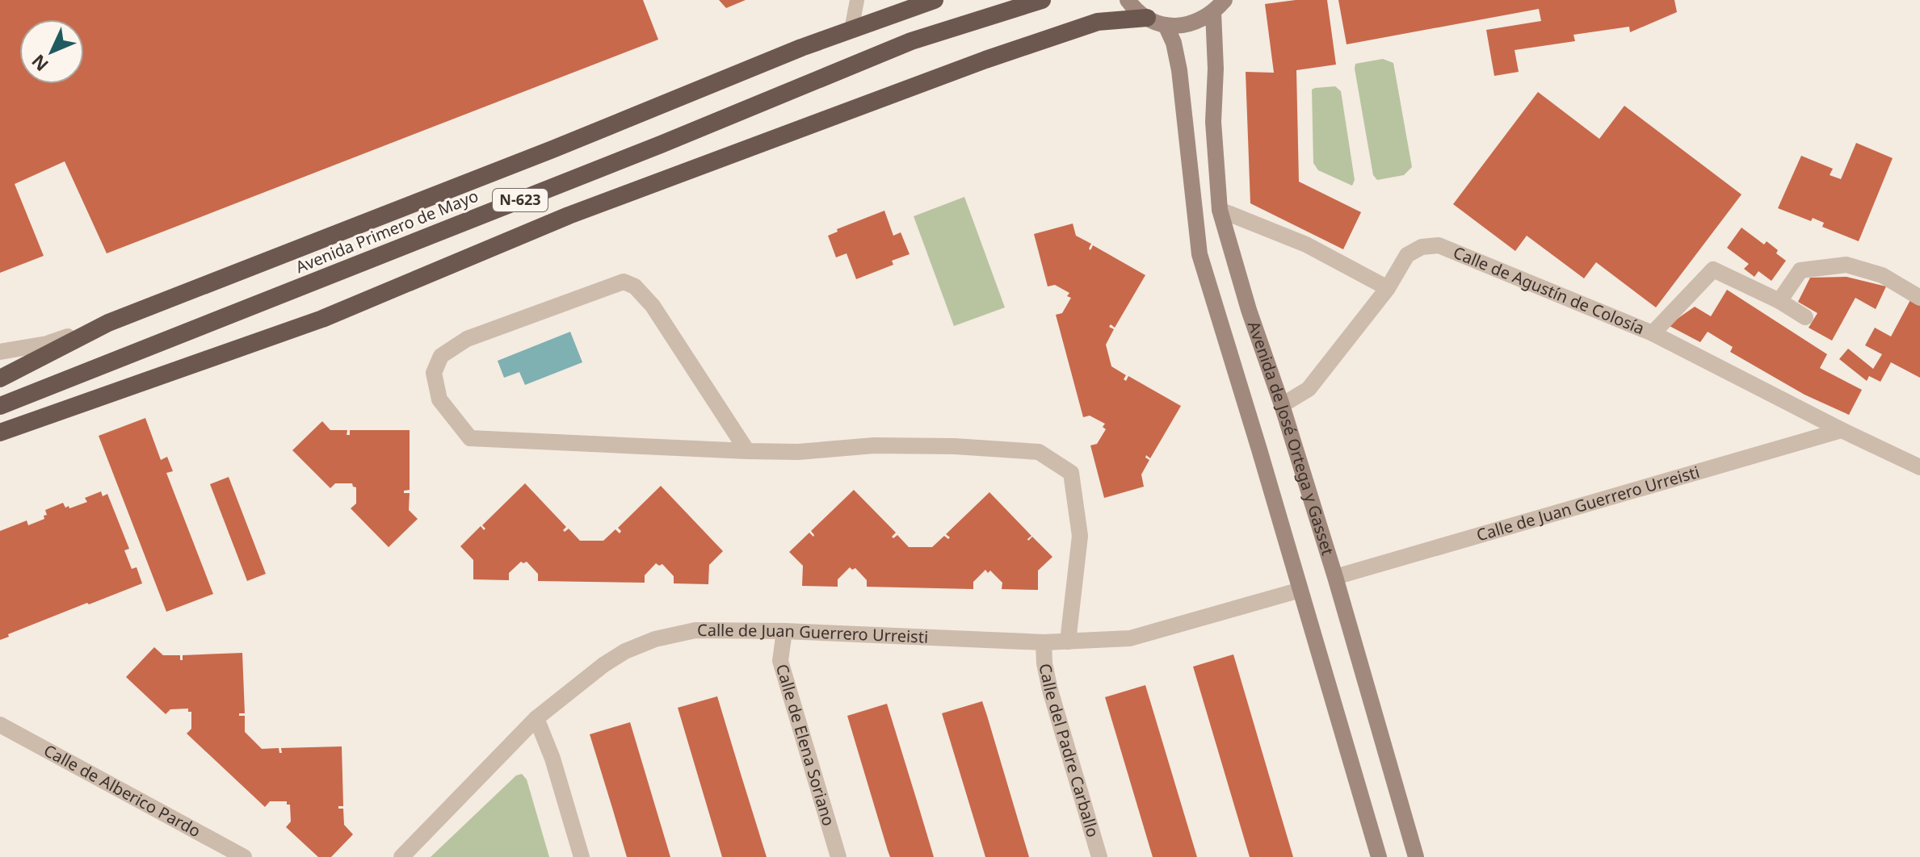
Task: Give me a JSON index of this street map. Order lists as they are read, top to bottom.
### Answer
{
  "streets": {
    "highway": ["N-623", "Avenida Primero de Mayo"],
    "main road": ["Avenida de José Ortega y Gasset"],
    "street": [
      "Calle de Agustín de Colosía",
      "Calle de Juan Guerrero Urreisti",
      "Calle de Elena Soriano",
      "Calle del Padre Carballo",
      "Calle de Alberico Pardo"
    ]
  },
  "crossings": [
    ["Calle de Agustín de Colosía", "Avenida de José Ortega y Gasset"],
    ["Calle de Agustín de Colosía", "Calle de Juan Guerrero Urreisti"],
    ["Avenida de José Ortega y Gasset", "Calle de Juan Guerrero Urreisti"],
    ["Calle de Juan Guerrero Urreisti", "Calle de Elena Soriano"],
    ["Calle de Juan Guerrero Urreisti", "Calle del Padre Carballo"]
  ],
  "north": "bottom left"
}
